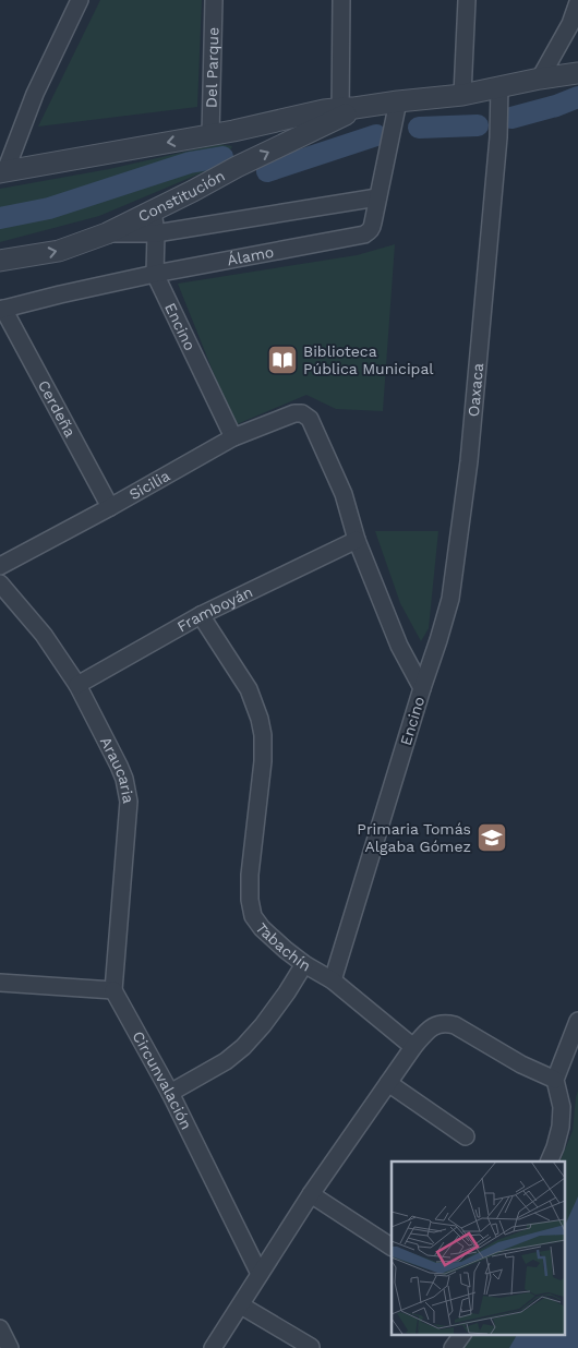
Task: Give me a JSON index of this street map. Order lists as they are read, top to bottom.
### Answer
{
  "streets": {
    "street": [
      "Del Parque",
      "Constitución",
      "Álamo",
      "Encino",
      "Oaxaca",
      "Cerdeña",
      "Sicilia",
      "Framboyán",
      "Araucaria",
      "Tabachín",
      "Circunvalación"
    ]
  },
  "crossings": [
    ["Del Parque", "Constitución"],
    ["Constitución", "Álamo"],
    ["Constitución", "Encino"],
    ["Constitución", "Oaxaca"],
    ["Álamo", "Encino"],
    ["Álamo", "Cerdeña"],
    ["Encino", "Oaxaca"],
    ["Encino", "Sicilia"],
    ["Encino", "Framboyán"],
    ["Encino", "Tabachín"],
    ["Cerdeña", "Sicilia"],
    ["Framboyán", "Araucaria"],
    ["Framboyán", "Tabachín"],
    ["Araucaria", "Circunvalación"]
  ],
  "places": {
    "library": ["Biblioteca Pública Municipal"],
    "school or university": ["Primaria Tomás Algaba Gómez"]
  }
}
